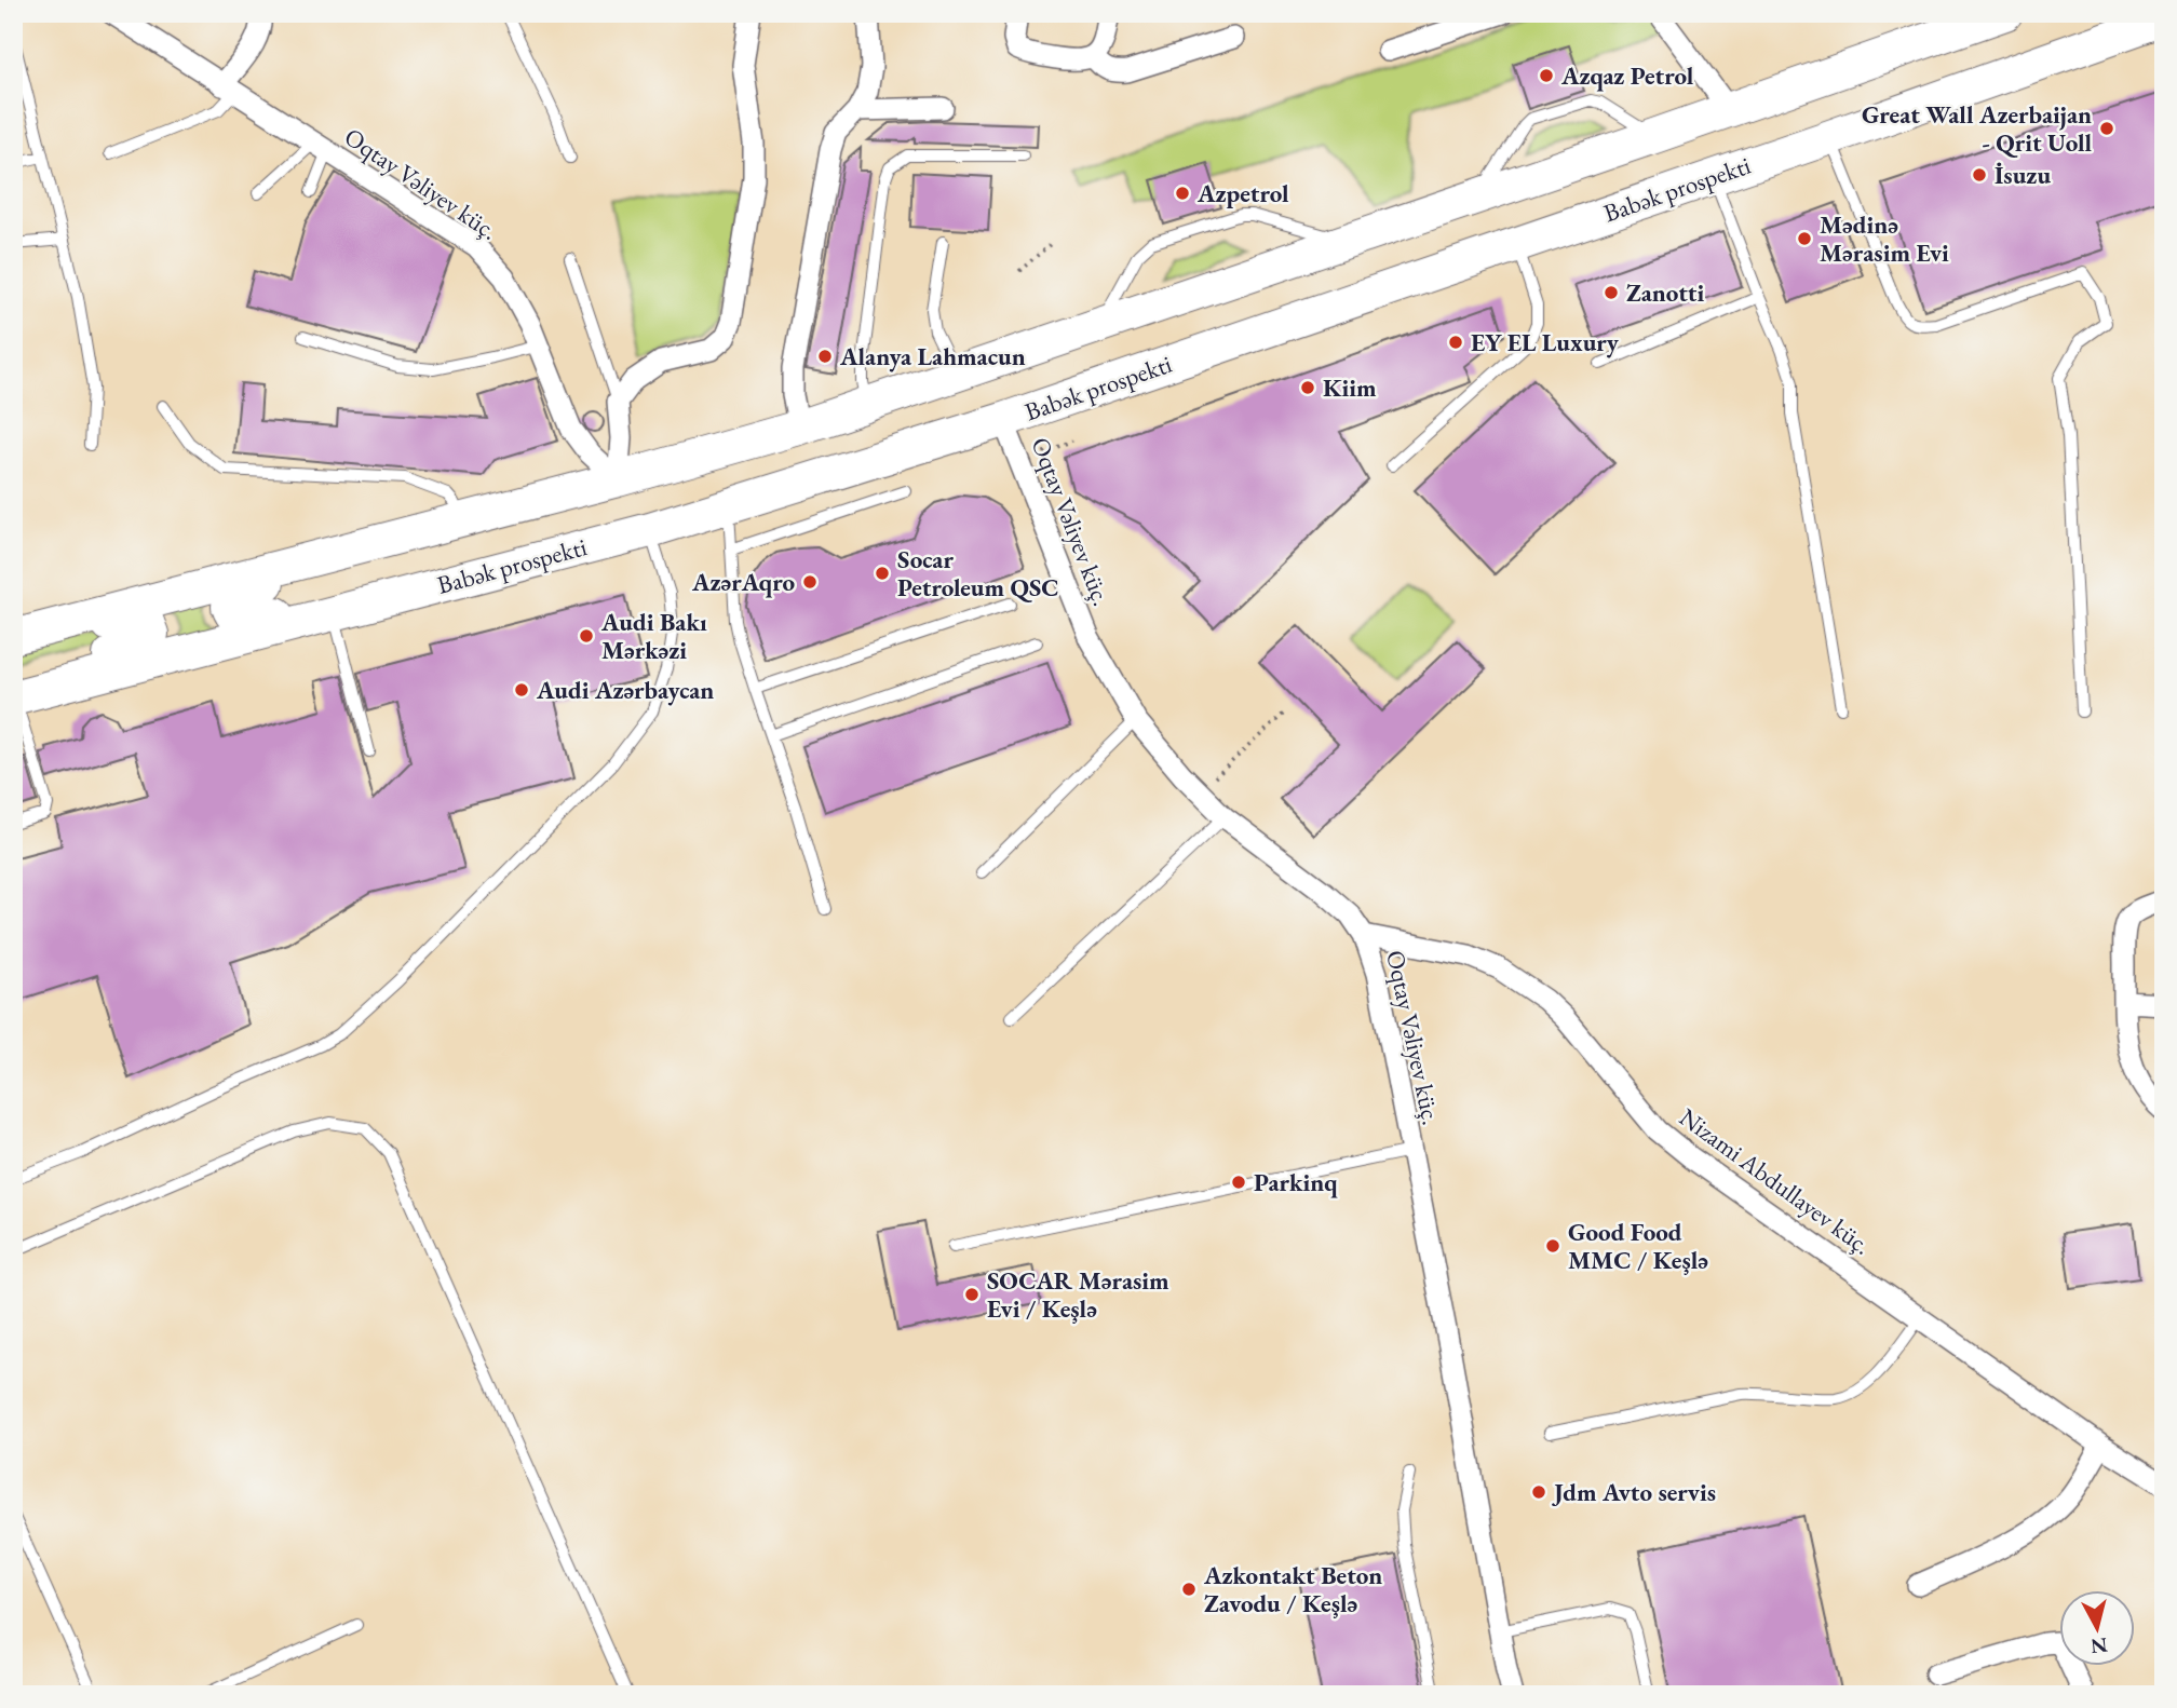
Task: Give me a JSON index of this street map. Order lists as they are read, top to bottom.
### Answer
{
  "streets": {
    "main road": ["Babək prospekti"],
    "street": ["Oqtay Vəliyev küç.", "Nizami Abdullayev küç."]
  },
  "crossings": [
    ["Oqtay Vəliyev küç.", "Babək prospekti"],
    ["Oqtay Vəliyev küç.", "Nizami Abdullayev küç."]
  ],
  "places": [
    "Azqaz Petrol",
    "Great Wall Azerbaijan - Qrit Uoll",
    "İsuzu",
    "Azpetrol",
    "Mədinə Mərasim Evi",
    "Zanotti",
    "EY EL Luxury",
    "Alanya Lahmacun",
    "Kiim",
    "Socar Petroleum QSC",
    "AzərAqro",
    "Audi Bakı Mərkəzi",
    "Audi Azərbaycan",
    "Parkinq",
    "Good Food MMC / Keşlə",
    "SOCAR Mərasim Evi / Keşlə",
    "Jdm Avto servis",
    "Azkontakt Beton Zavodu / Keşlə"
  ],
  "north": "bottom"
}
